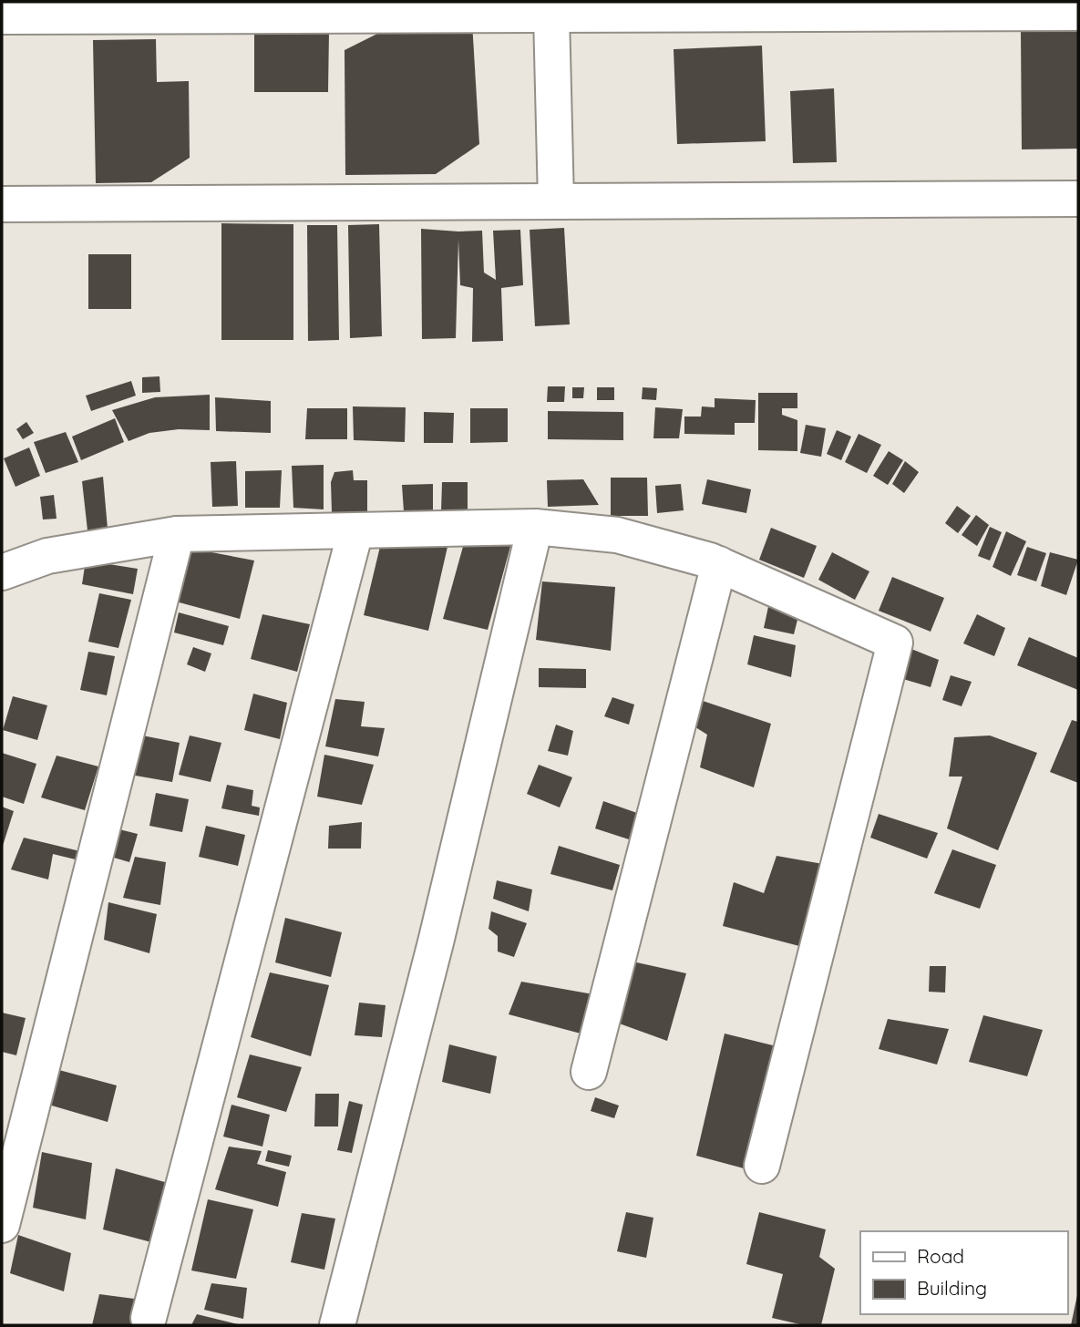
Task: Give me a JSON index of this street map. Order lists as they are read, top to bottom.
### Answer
{
  "legend": ["Road", "Building"]
}
